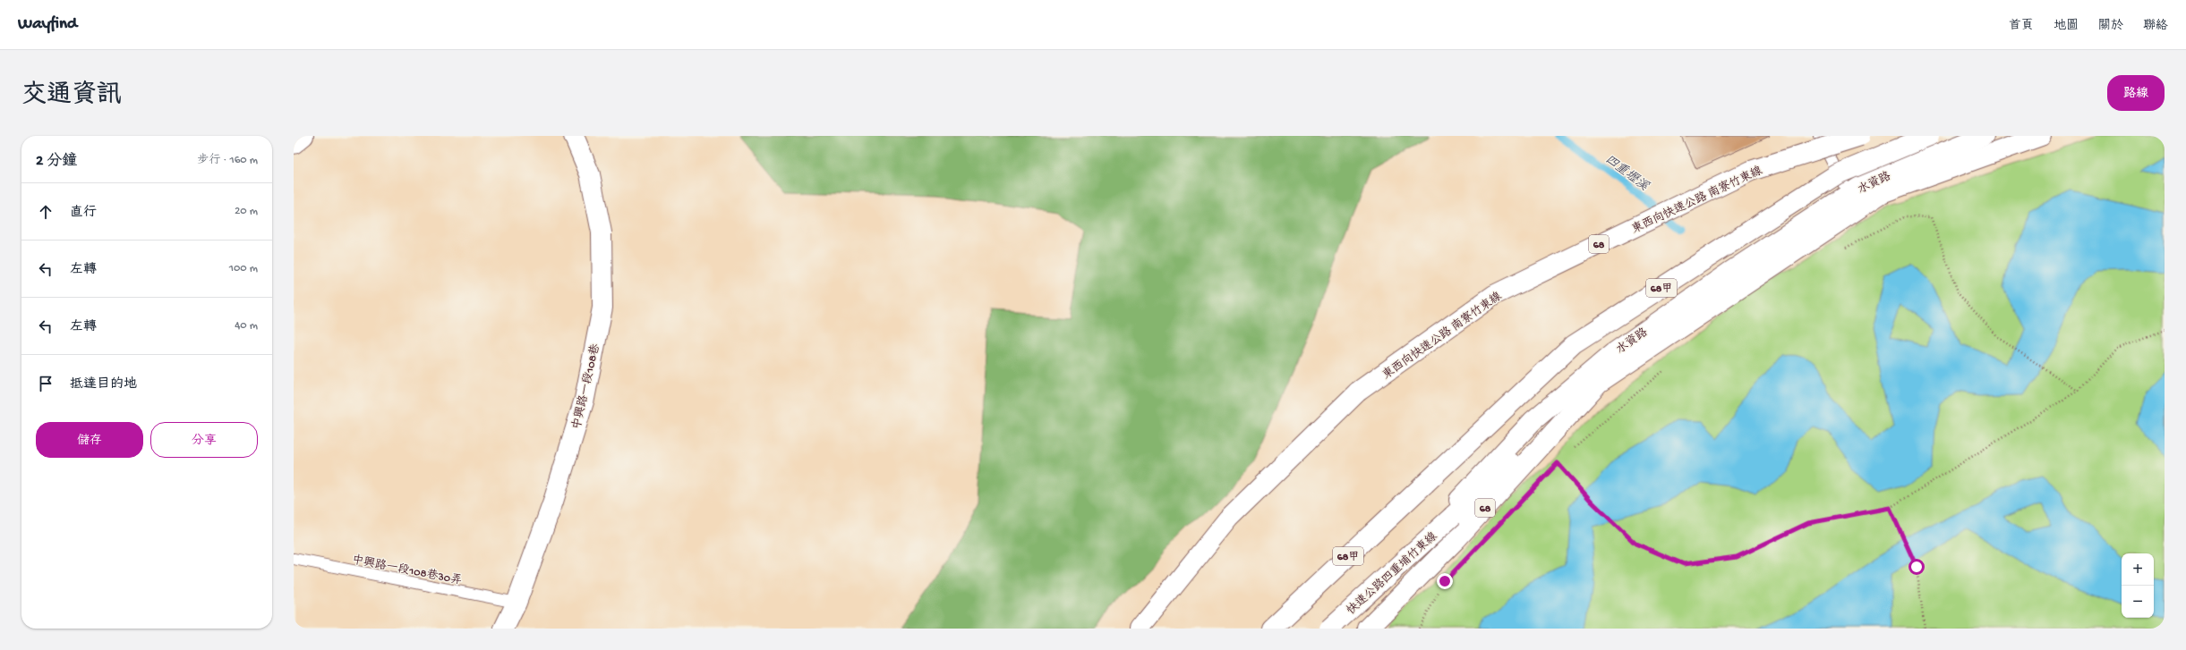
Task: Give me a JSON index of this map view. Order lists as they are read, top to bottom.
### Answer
{
  "streets": {
    "main road": [
      "水資路",
      "東西向快速公路 南寮竹東線",
      "68",
      "68甲",
      "中興路一段108巷",
      "快速公路四重埔竹東線"
    ],
    "lane": ["中興路一段108巷30弄"]
  },
  "crossings": [
    ["68", "快速公路四重埔竹東線"],
    ["中興路一段108巷", "中興路一段108巷30弄"]
  ],
  "water": ["四重壢溪"],
  "page": {
    "header": "Wayfind",
    "nav": [
      "首頁",
      "地圖",
      "關於",
      "聯絡"
    ],
    "title": "交通資訊",
    "buttons": [
      "路線",
      ["儲存", "分享"]
    ],
    "heading": ["2 分鐘", "步行 · 160 m"],
    "list": [
      ["直行", "20 m"],
      ["左轉", "100 m"],
      ["左轉", "40 m"],
      "抵達目的地"
    ],
    "map_buttons": ["+", "−"]
  }
}
